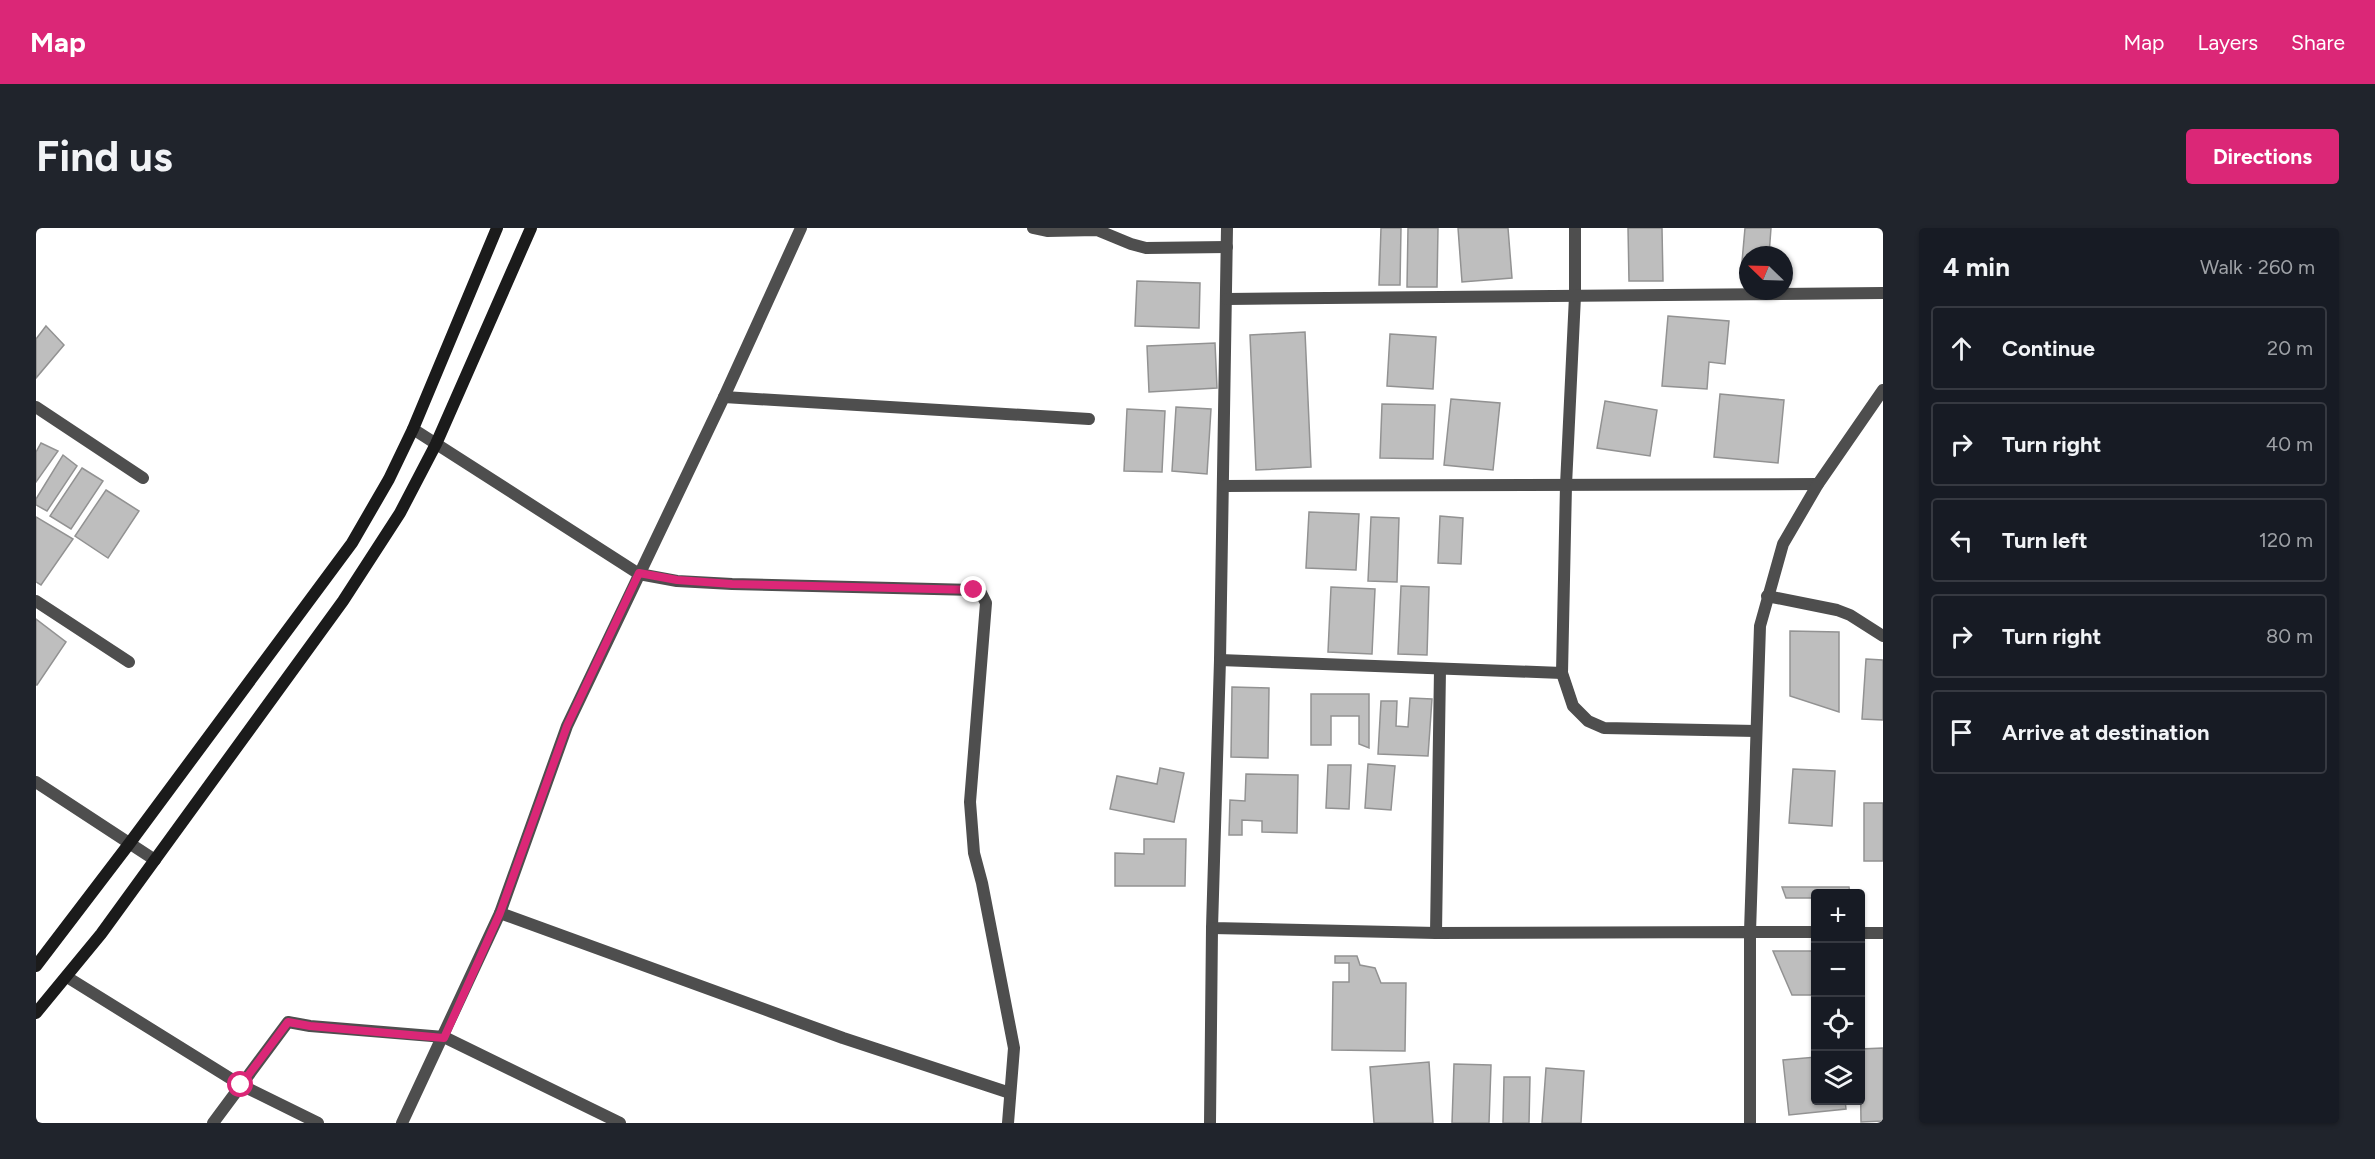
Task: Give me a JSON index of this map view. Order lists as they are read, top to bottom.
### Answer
{
  "north": "top left",
  "page": {
    "header": "Map",
    "nav": ["Map", "Layers", "Share"],
    "buttons": "Directions",
    "title": "Find us",
    "heading": ["4 min", "Walk · 260 m"],
    "list": [
      ["Continue", "20 m"],
      ["Turn right", "40 m"],
      ["Turn left", "120 m"],
      ["Turn right", "80 m"],
      "Arrive at destination"
    ],
    "map_buttons": ["+", "−"]
  }
}
